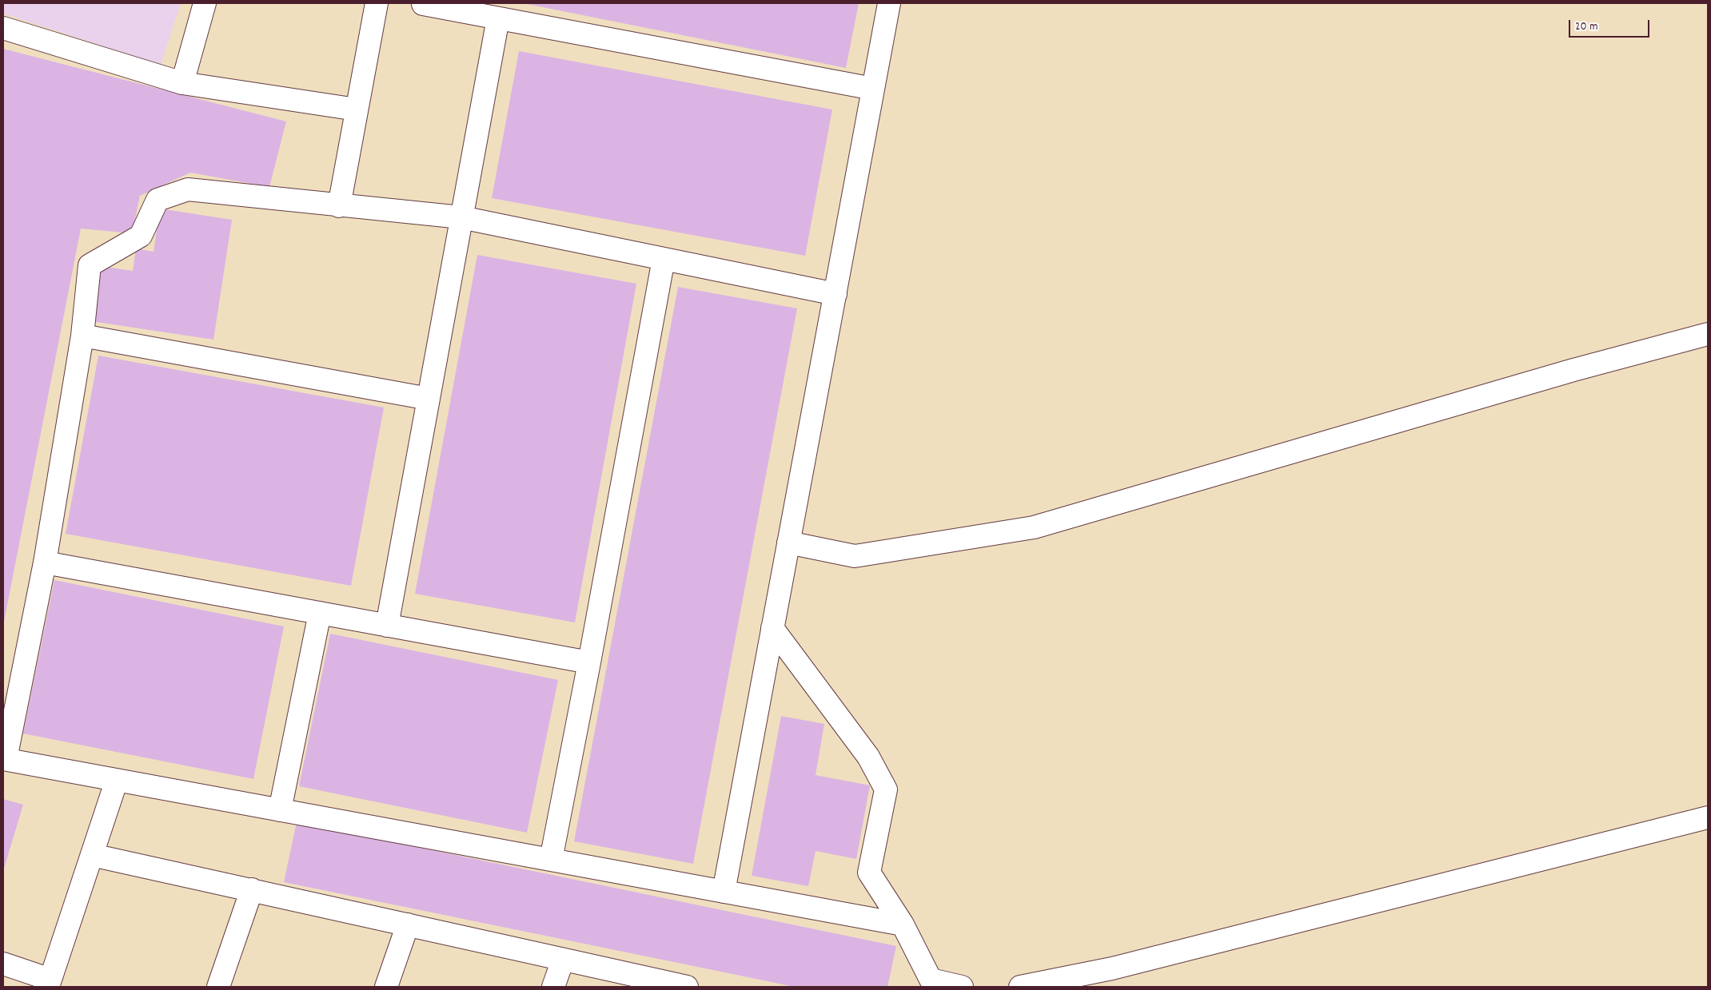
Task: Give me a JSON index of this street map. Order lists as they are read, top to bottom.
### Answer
{
  "scale_bar": "20 m"
}
